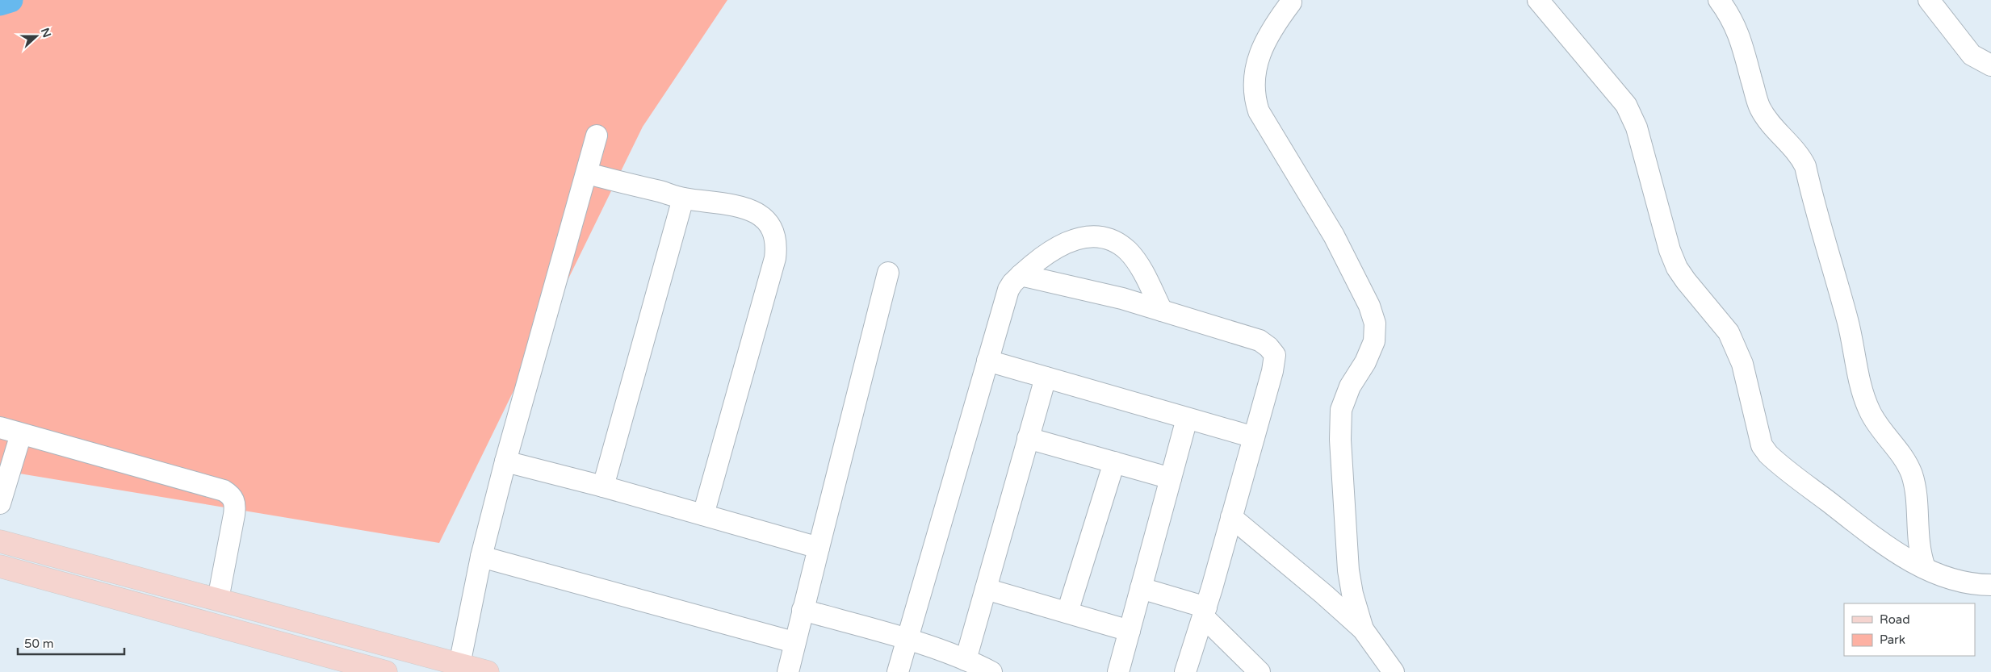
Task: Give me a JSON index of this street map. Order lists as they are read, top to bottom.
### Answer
{
  "legend": ["Road", "Park"],
  "scale_bar": "50 m",
  "north": "right"
}
